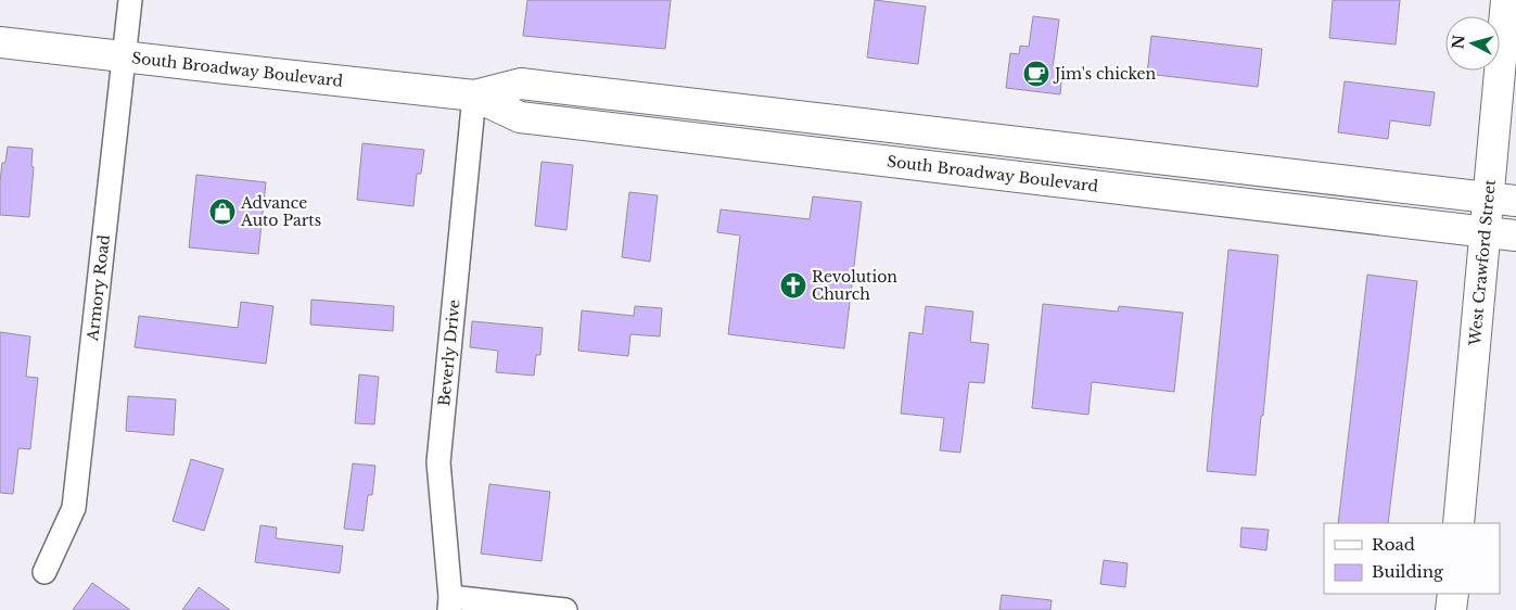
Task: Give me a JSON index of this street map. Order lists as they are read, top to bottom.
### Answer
{
  "streets": {
    "main road": ["South Broadway Boulevard", "West Crawford Street"],
    "street": ["Armory Road", "Beverly Drive"]
  },
  "crossings": [
    ["South Broadway Boulevard", "West Crawford Street"],
    ["South Broadway Boulevard", "Armory Road"],
    ["South Broadway Boulevard", "Beverly Drive"]
  ],
  "places": {
    "cafe": ["Jim's chicken"],
    "shop": ["Advance Auto Parts"],
    "church": ["Revolution Church"]
  },
  "legend": ["Road", "Building"],
  "north": "left"
}
